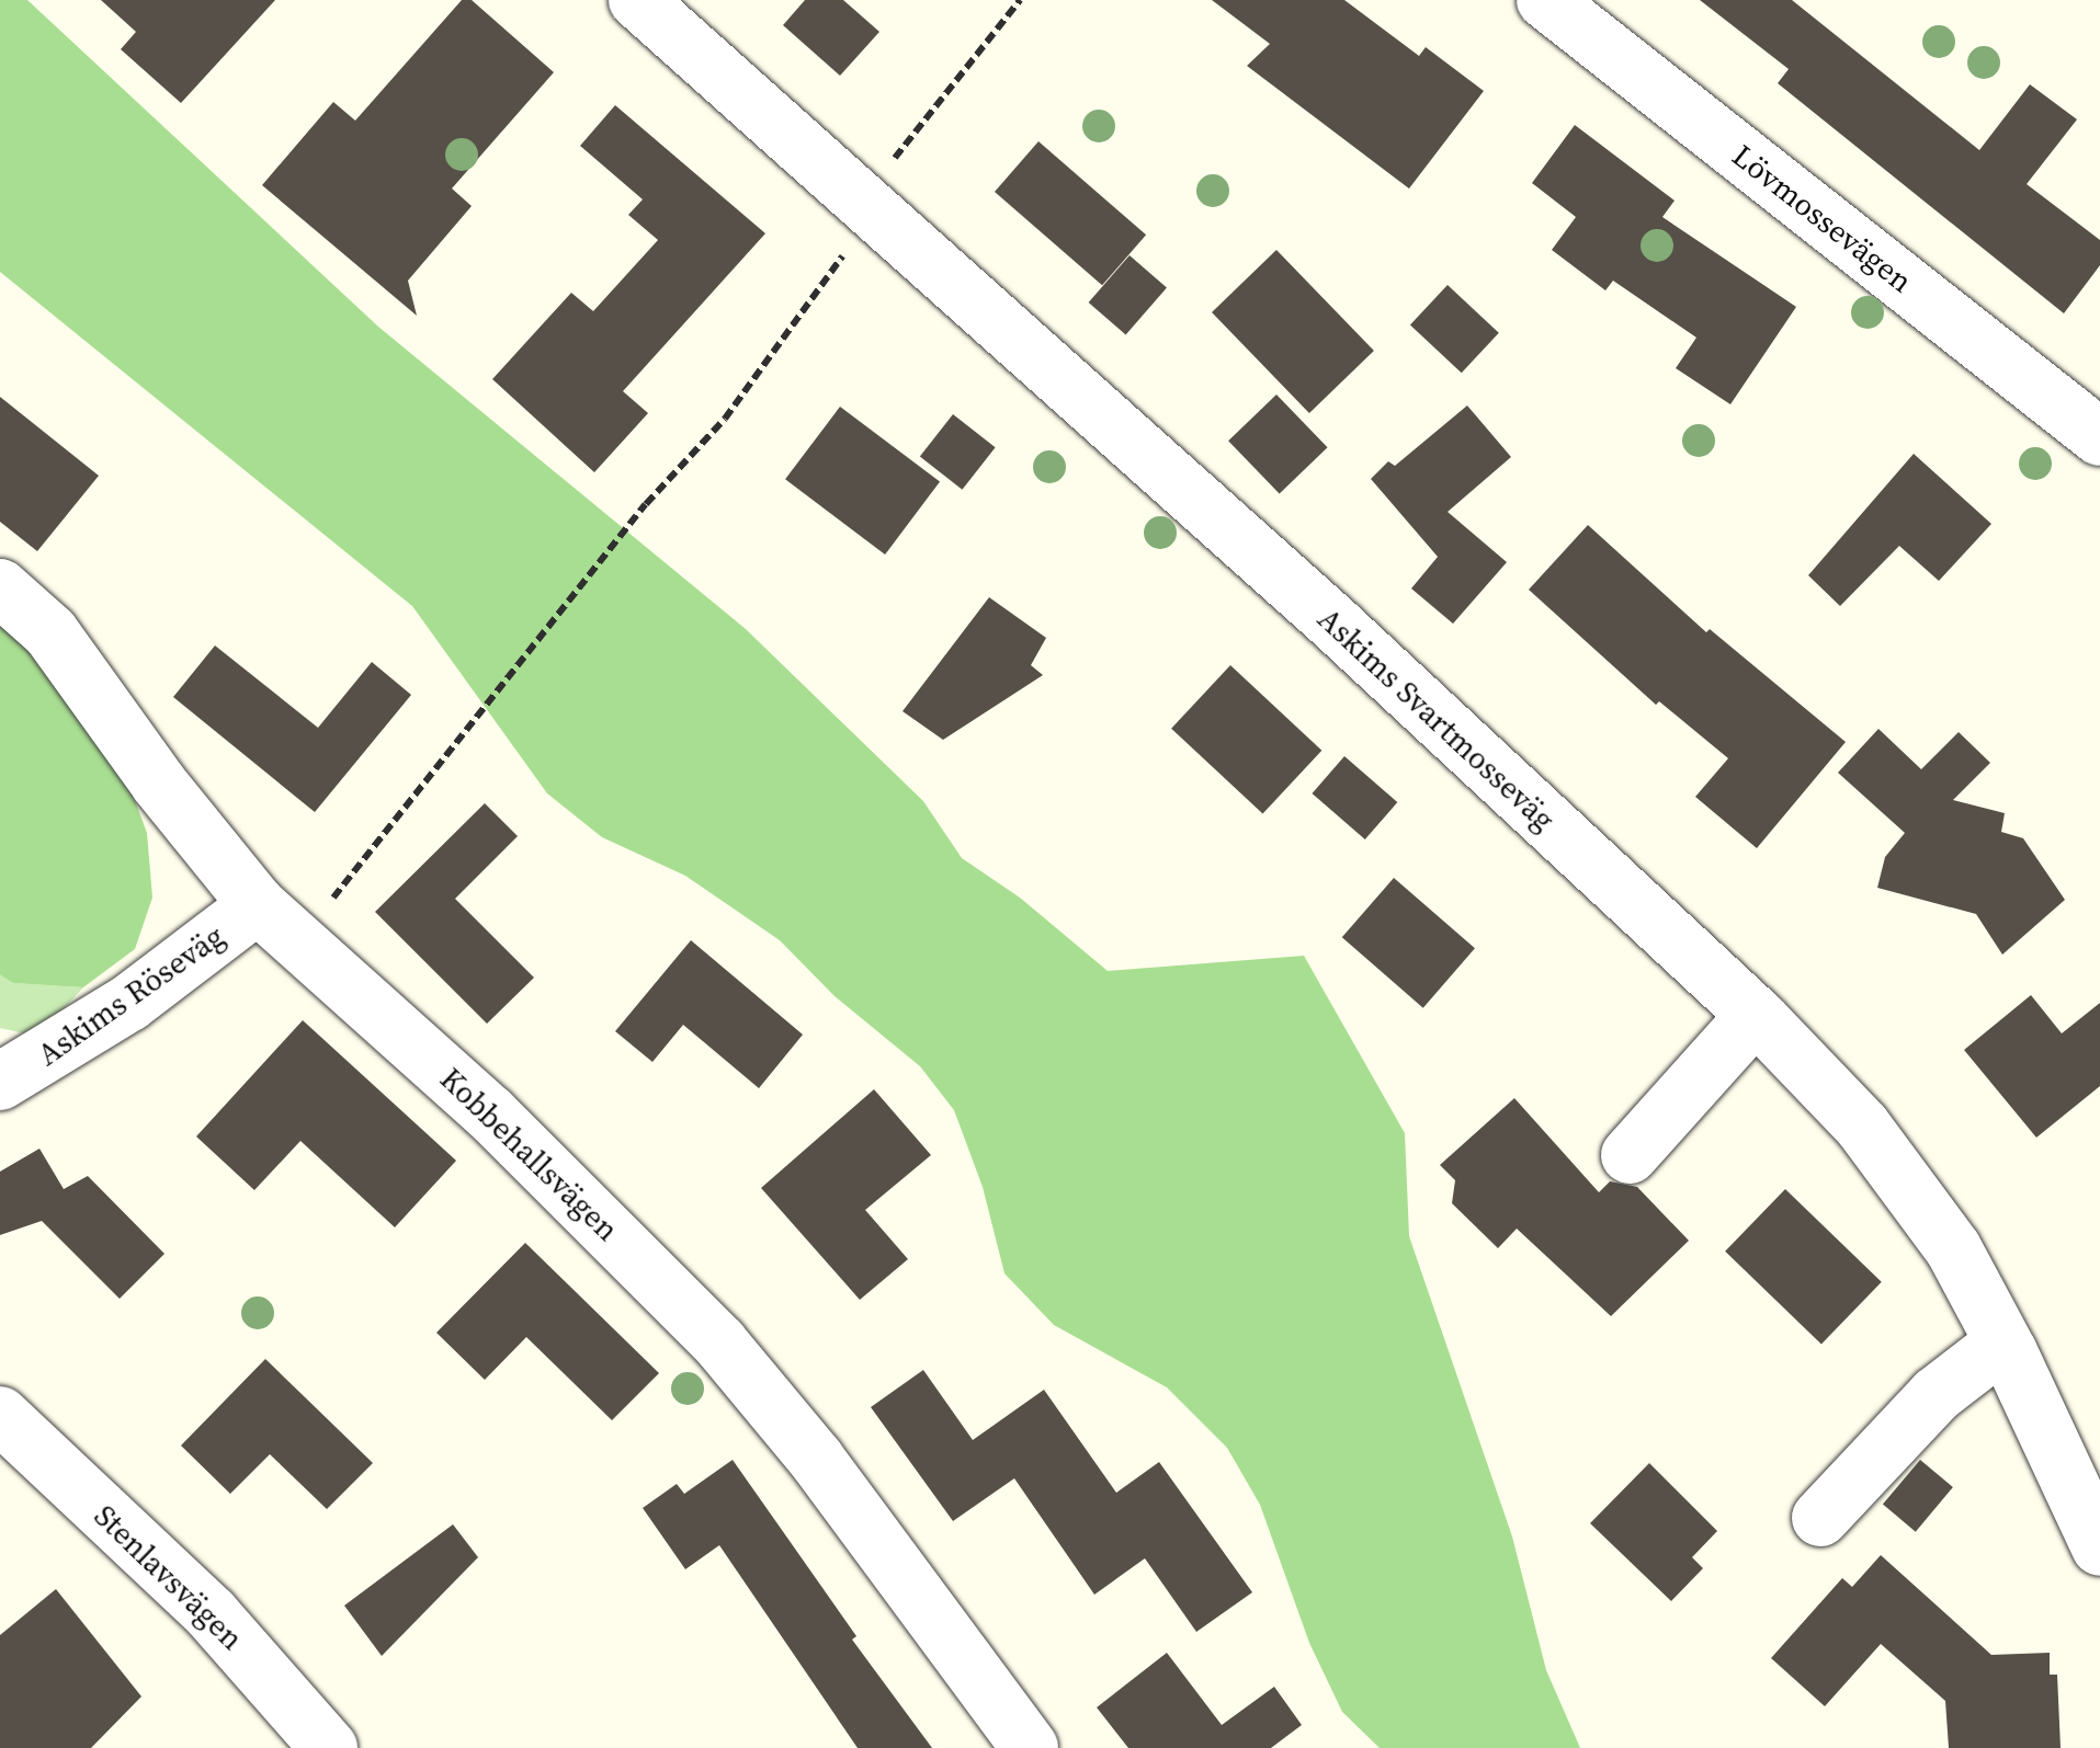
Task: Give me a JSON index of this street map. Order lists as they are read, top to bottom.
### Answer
{
  "streets": {
    "street": [
      "Lövmossevägen",
      "Askims Svartmosseväg",
      "Askims Röseväg",
      "Kobbehallsvägen",
      "Stenlavsvägen"
    ]
  },
  "crossings": [
    ["Askims Röseväg", "Kobbehallsvägen"]
  ]
}
